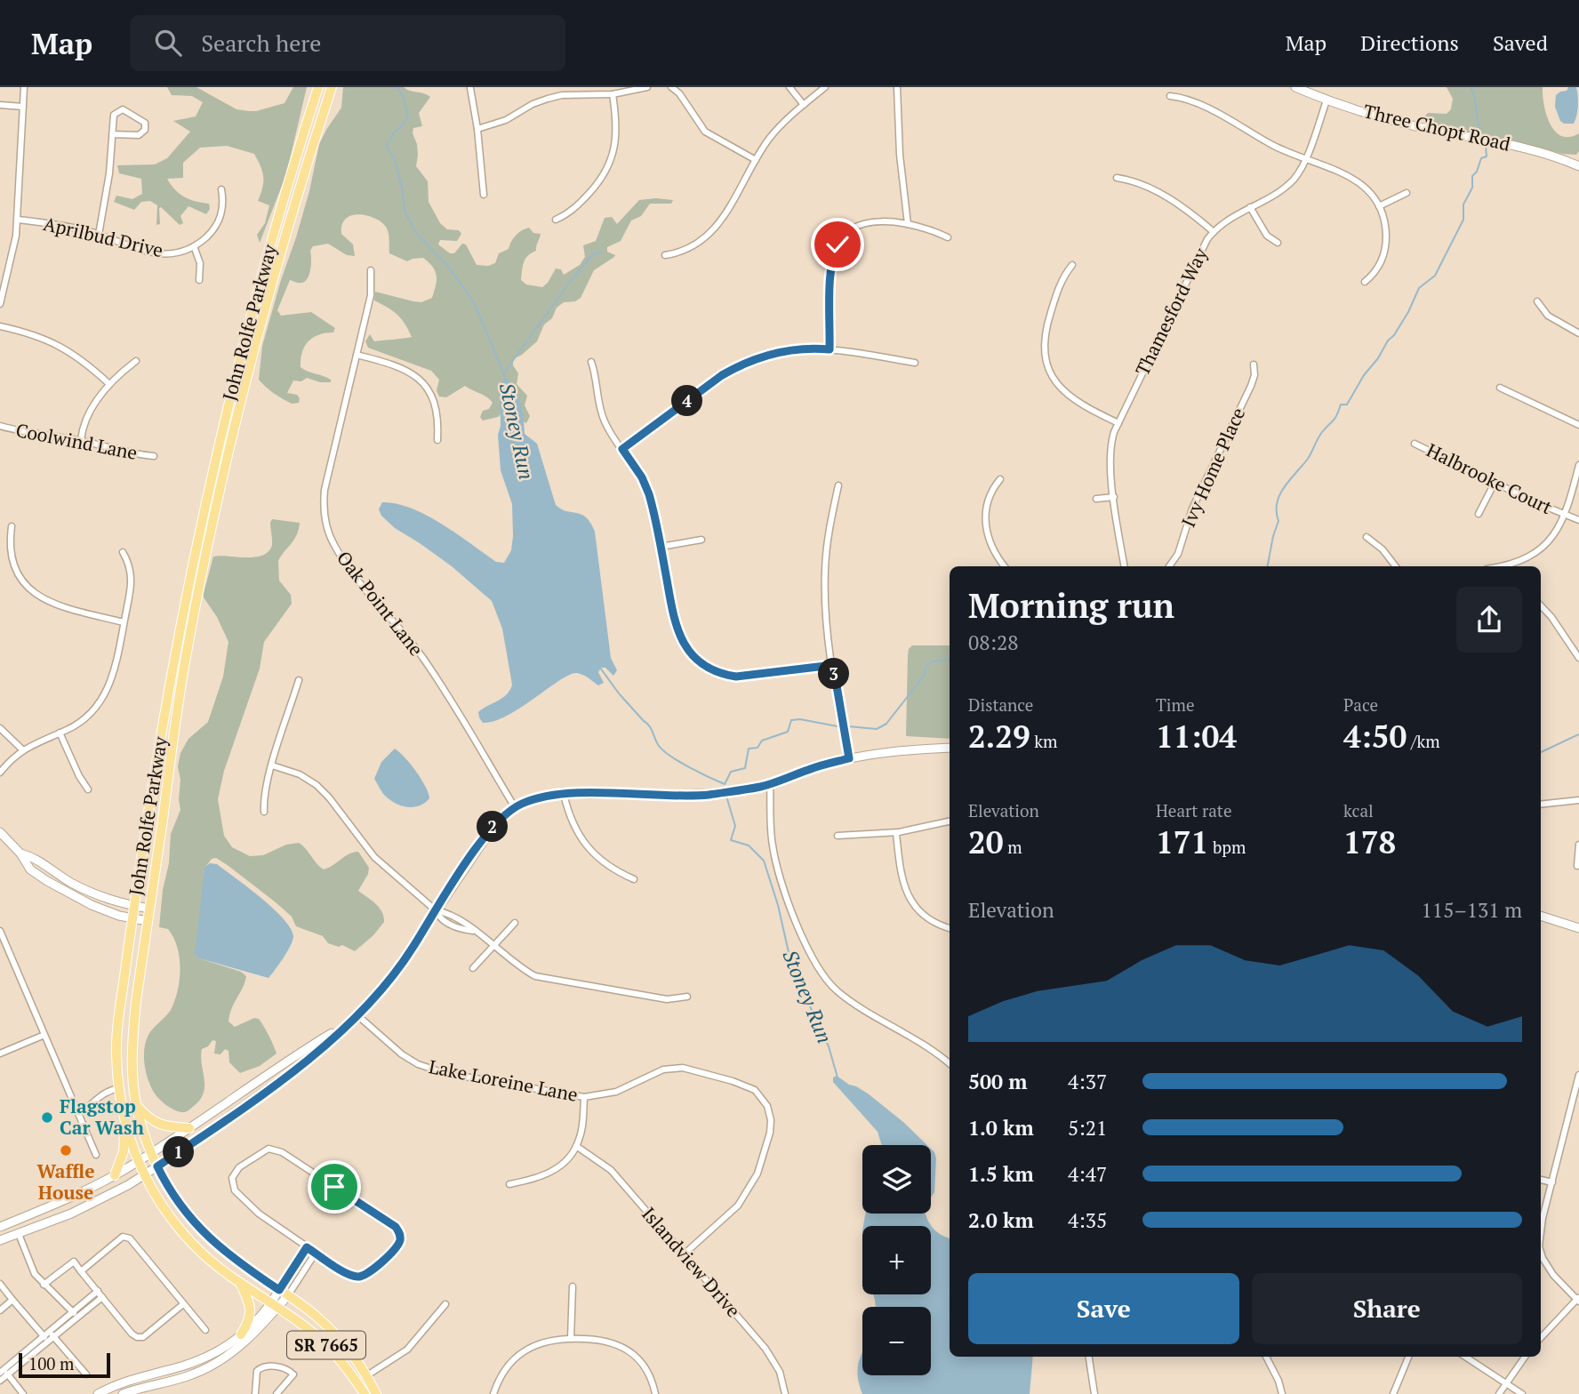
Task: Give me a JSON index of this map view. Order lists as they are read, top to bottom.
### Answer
{
  "streets": {
    "main road": ["Three Chopt Road", "John Rolfe Parkway", "SR 7665"],
    "street": [
      "Aprilbud Drive",
      "Thamesford Way",
      "Coolwind Lane",
      "Ivy Home Place",
      "Halbrooke Court",
      "Oak Point Lane",
      "Lake Loreine Lane",
      "Islandview Drive"
    ]
  },
  "crossings": [
    ["Three Chopt Road", "Thamesford Way"],
    ["John Rolfe Parkway", "SR 7665"],
    ["Lake Loreine Lane", "Islandview Drive"]
  ],
  "water": ["Stoney Run"],
  "places": ["Flagstop Car Wash", "Waffle House"],
  "scale_bar": "100 m",
  "page": {
    "header": "Map",
    "search": "Search here",
    "nav": ["Map", "Directions", "Saved"],
    "pins": [
      "4",
      "3",
      "2",
      "1"
    ],
    "heading": ["Morning run", "08:28"],
    "stats": [
      ["Distance", "2.29 km"],
      ["Time", "11:04"],
      ["Pace", "4:50 /km"],
      ["Elevation", "20 m"],
      ["Heart rate", "171 bpm"],
      ["kcal", "178"]
    ],
    "chart": ["Elevation", "115–131 m"],
    "list": [
      {
        "name": "500 m",
        "note": "4:37"
      },
      {
        "name": "1.0 km",
        "note": "5:21"
      },
      {
        "name": "1.5 km",
        "note": "4:47"
      },
      {
        "name": "2.0 km",
        "note": "4:35"
      }
    ],
    "map_buttons": ["+", "−"],
    "buttons": ["Save", "Share"],
    "scale": "100 m"
  }
}
